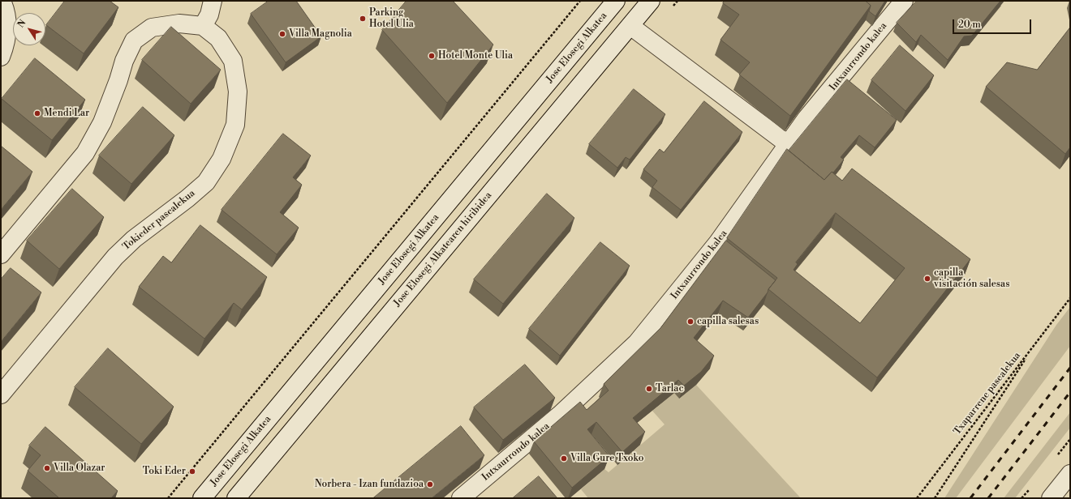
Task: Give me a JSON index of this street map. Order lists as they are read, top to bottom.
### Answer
{
  "streets": {
    "street": [
      "Jose Elosegi Alkatea",
      "Intxaurrondo kalea",
      "Tokieder pasealekua",
      "Jose Elosegi Alkatearen hiribidea"
    ],
    "path": ["Txaparrene pasealekua"]
  },
  "places": [
    "Parking Hotel Ulia",
    "Villa Magnolia",
    "Hotel Monte Ulia",
    "Mendi Lar",
    "capilla visitación salesas",
    "capilla salesas",
    "Tarlac",
    "Villa Gure Txoko",
    "Villa Olazar",
    "Toki Eder",
    "Norbera - Izan fundazioa"
  ],
  "scale_bar": "20 m",
  "north": "top left"
}
